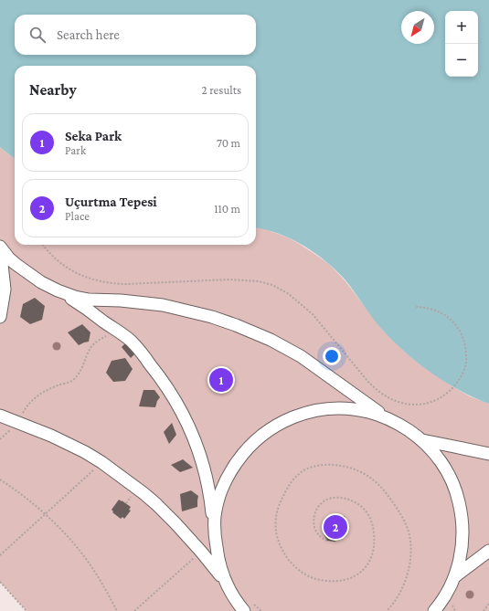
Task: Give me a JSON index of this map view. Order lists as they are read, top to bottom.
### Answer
{
  "north": "bottom left",
  "page": {
    "map_buttons": ["+", "−"],
    "search": "Search here",
    "heading": ["Nearby", "2 results"],
    "list": [
      {
        "mark": "1",
        "name": "Seka Park",
        "note": "Park",
        "value": "70 m"
      },
      {
        "mark": "2",
        "name": "Uçurtma Tepesi",
        "note": "Place",
        "value": "110 m"
      }
    ],
    "pins": ["1", "2"]
  }
}
